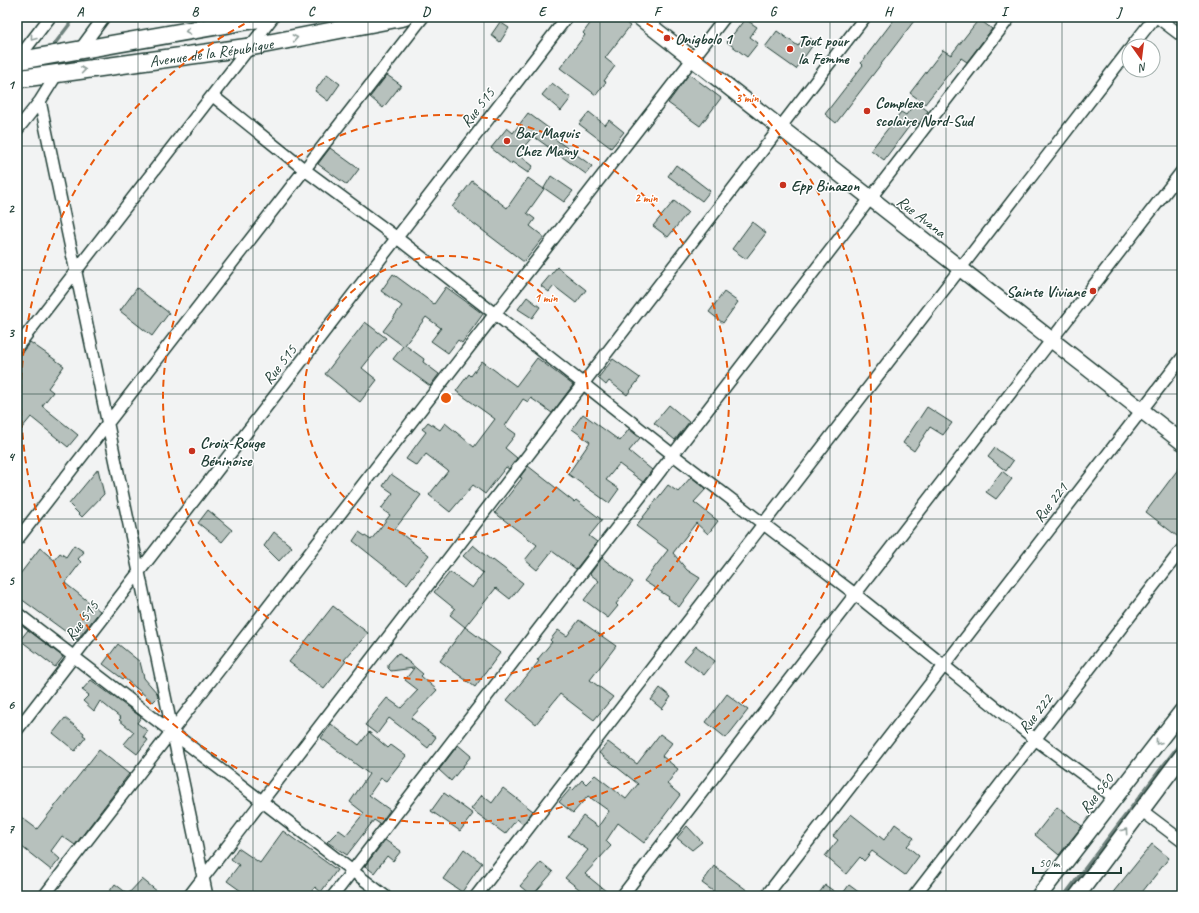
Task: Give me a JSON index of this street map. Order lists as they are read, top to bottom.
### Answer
{
  "streets": {
    "main road": ["Avenue de la République", "Rue Avana", "Rue 560"],
    "street": ["Rue 515", "Rue 221", "Rue 222"]
  },
  "crossings": [
    ["Rue Avana", "Rue 221"]
  ],
  "places": [
    "Onigbolo 1",
    "Tout pour la Femme",
    "Complexe scolaire Nord-Sud",
    "Bar Maquis Chez Mamy",
    "Epp Binazon",
    "Sainte Viviane",
    "Croix-Rouge Béninoise"
  ],
  "scale_bar": "50 m",
  "north": "bottom",
  "grid": {
    "columns": [
      "A",
      "B",
      "C",
      "D",
      "E",
      "F",
      "G",
      "H",
      "I",
      "J"
    ],
    "rows": [
      "1",
      "2",
      "3",
      "4",
      "5",
      "6",
      "7"
    ]
  },
  "rings": ["3 min", "2 min", "1 min"]
}
